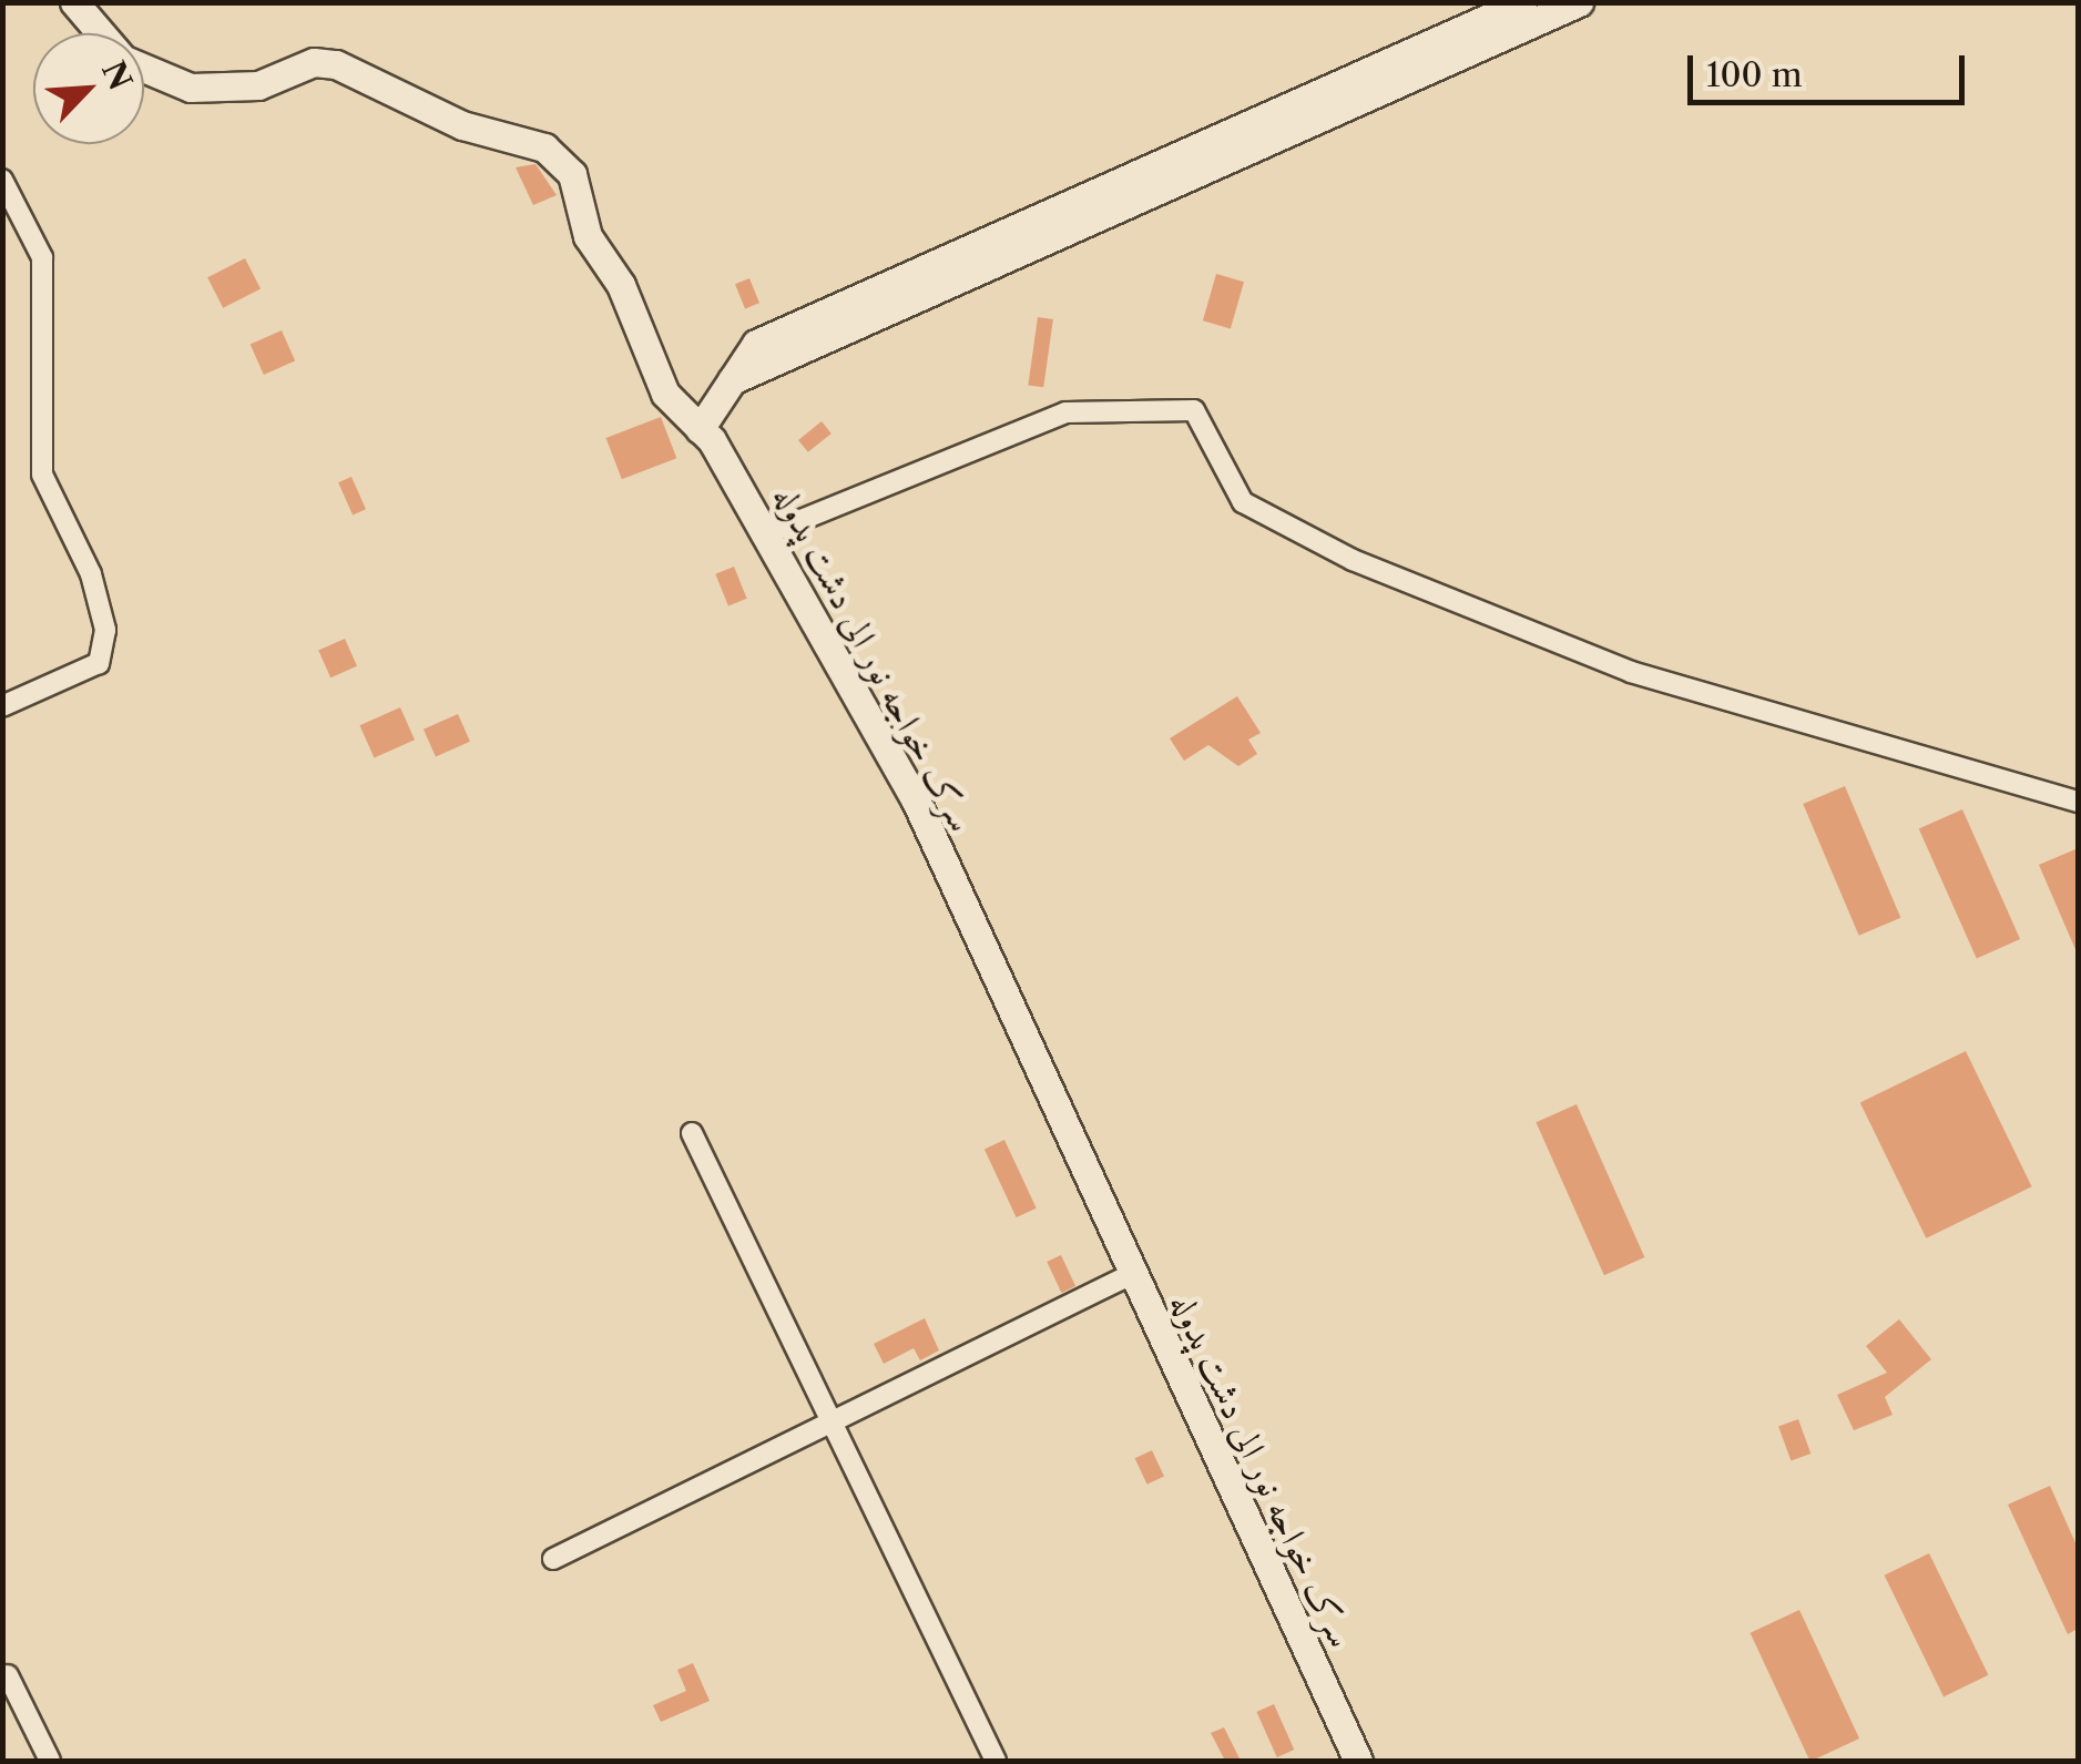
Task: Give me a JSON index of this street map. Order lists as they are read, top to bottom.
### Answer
{
  "streets": {
    "main road": ["سرک خواجه نور الی دشت پدوله"]
  },
  "scale_bar": "100 m",
  "north": "top right"
}
